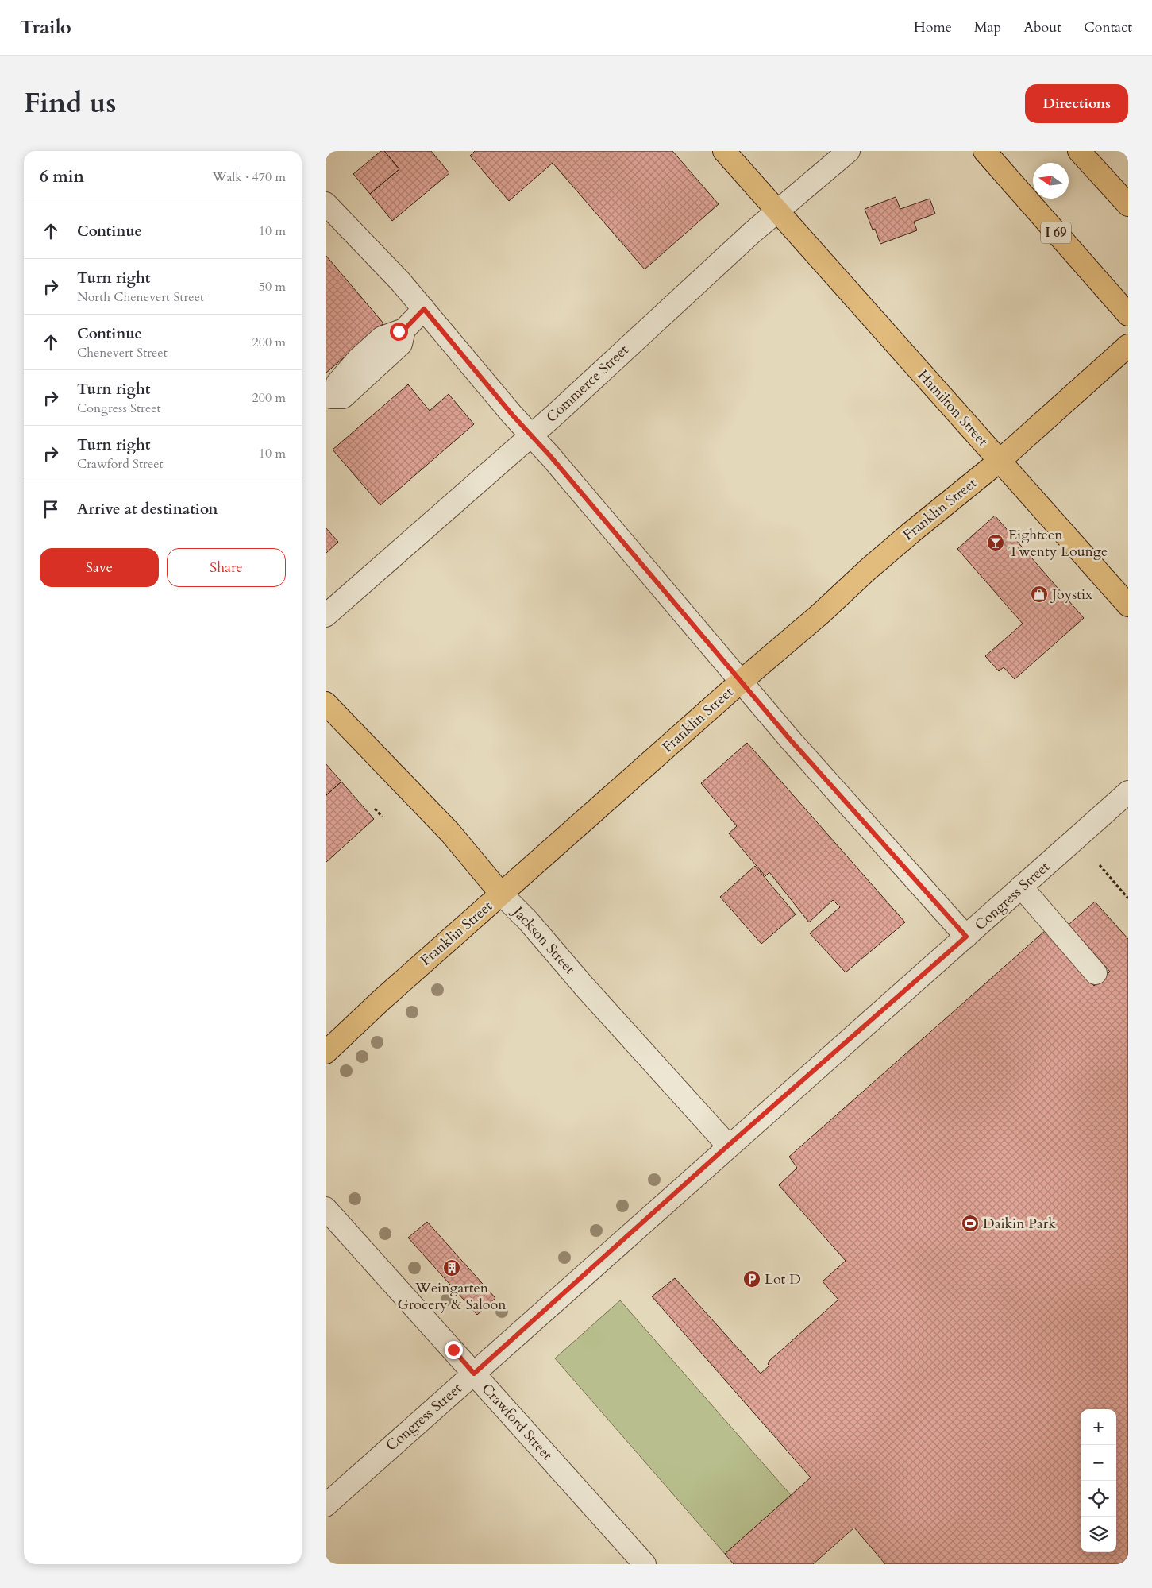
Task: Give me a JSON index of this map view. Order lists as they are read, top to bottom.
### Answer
{
  "streets": {
    "main road": [
      "I 69",
      "Hamilton Street",
      "Franklin Street",
      "Jackson Street"
    ],
    "street": ["Commerce Street", "Congress Street", "Crawford Street"]
  },
  "crossings": [
    ["Commerce Street", "Hamilton Street"],
    ["Hamilton Street", "Franklin Street"],
    ["Franklin Street", "Jackson Street"],
    ["Congress Street", "Jackson Street"],
    ["Congress Street", "Crawford Street"]
  ],
  "places": {
    "bar": ["Eighteen Twenty Lounge"],
    "shop": ["Joystix"],
    "sports": ["Daikin Park"],
    "building": ["Weingarten Grocery & Saloon"],
    "parking": ["Lot D"]
  },
  "north": "left",
  "page": {
    "header": "Trailo",
    "nav": [
      "Home",
      "Map",
      "About",
      "Contact"
    ],
    "title": "Find us",
    "buttons": [
      "Directions",
      ["Save", "Share"]
    ],
    "heading": ["6 min", "Walk · 470 m"],
    "list": [
      ["Continue", "10 m"],
      ["Turn right", "North Chenevert Street", "50 m"],
      ["Continue", "Chenevert Street", "200 m"],
      ["Turn right", "Congress Street", "200 m"],
      ["Turn right", "Crawford Street", "10 m"],
      "Arrive at destination"
    ],
    "map_buttons": ["+", "−"]
  }
}
